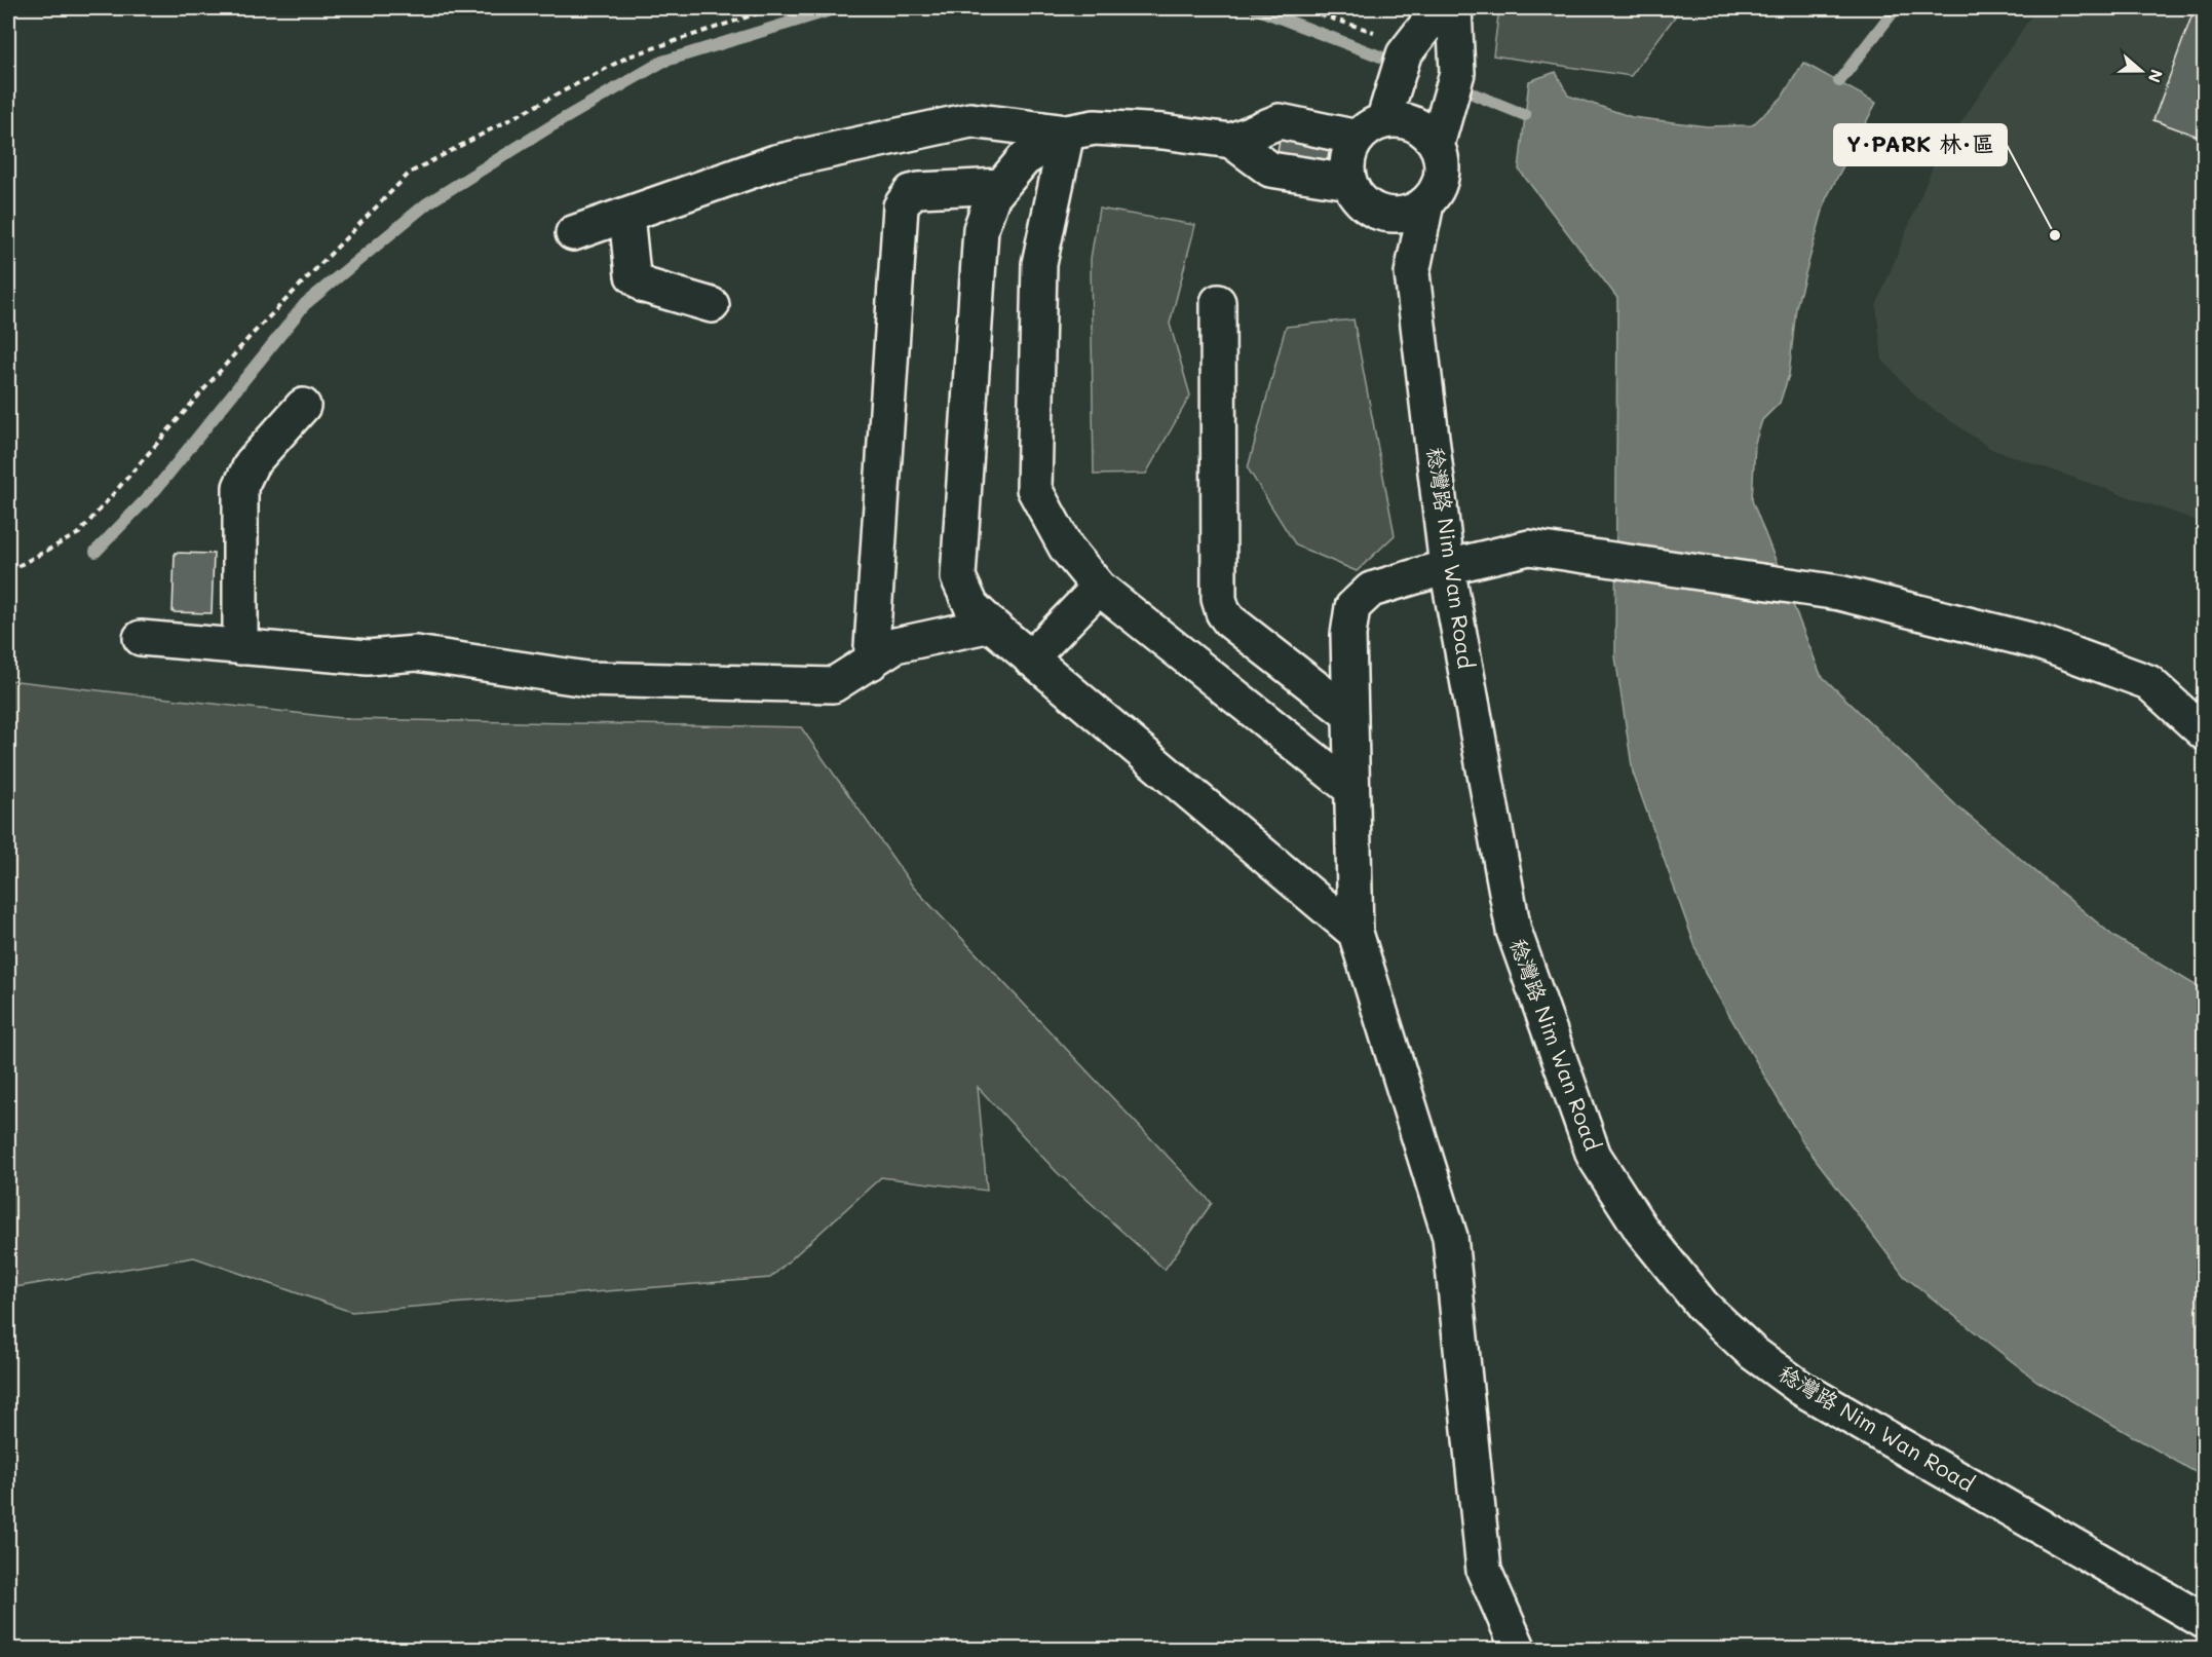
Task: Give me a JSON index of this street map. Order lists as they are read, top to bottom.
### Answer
{
  "streets": {
    "lane": ["稔灣路 Nim Wan Road"]
  },
  "places": ["Y·PARK 林·區"],
  "north": "right"
}
